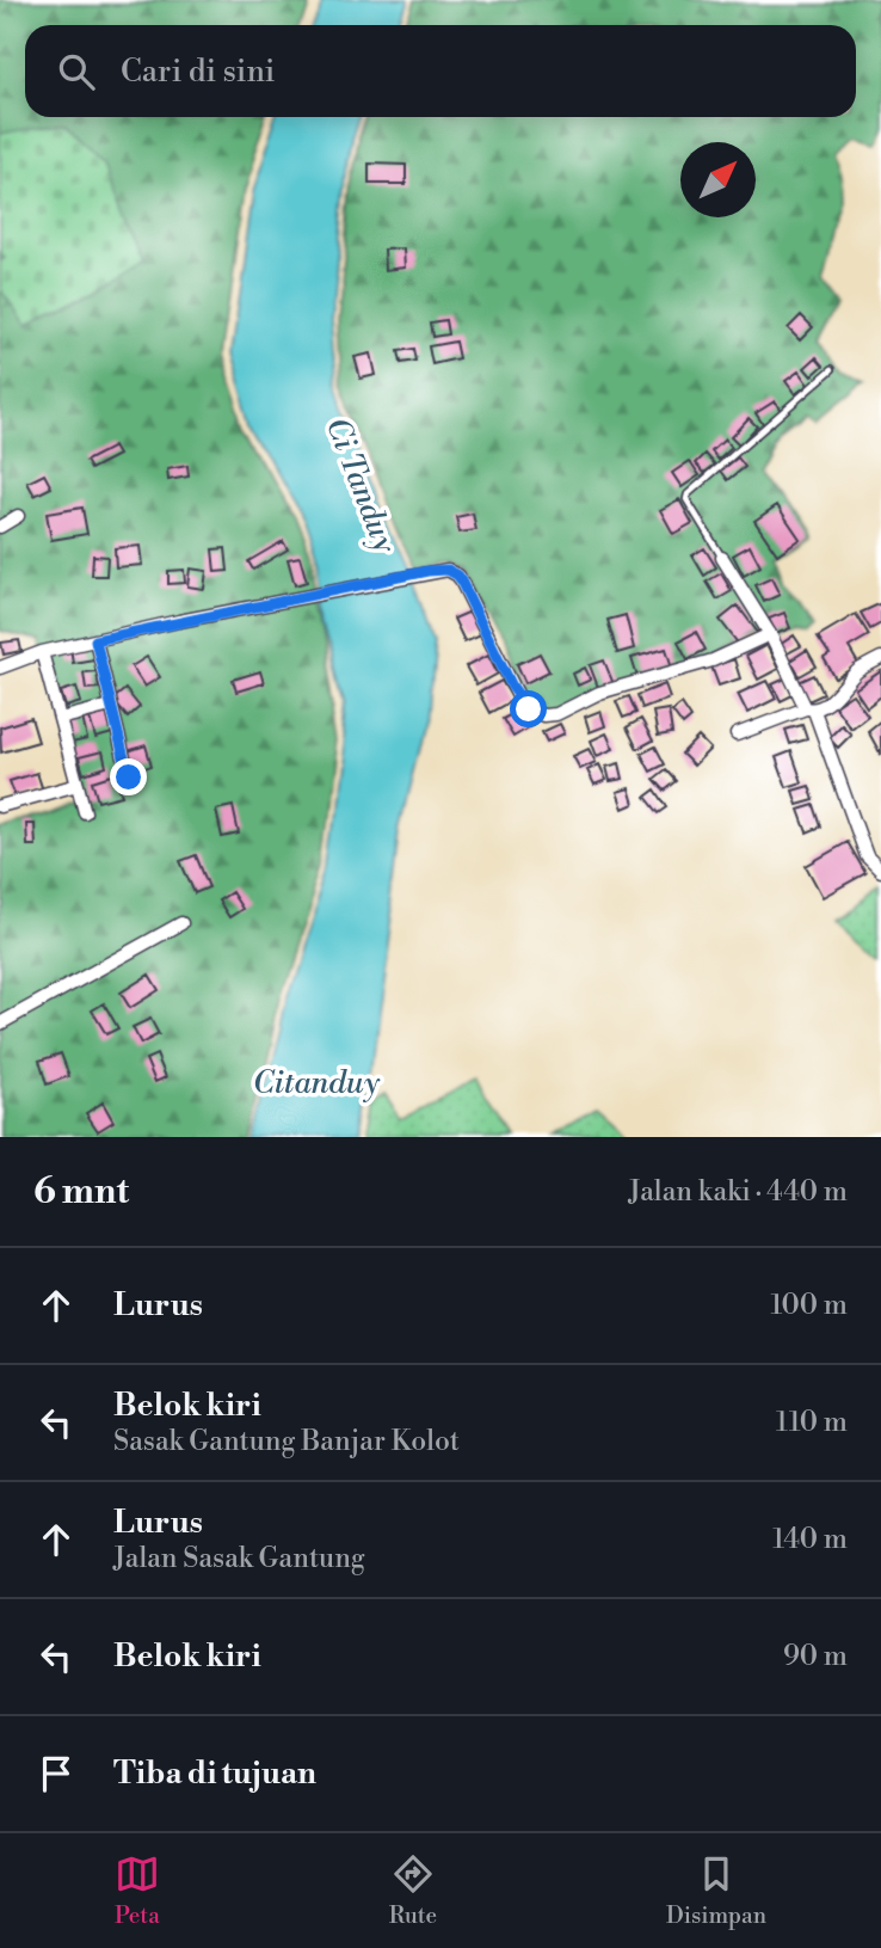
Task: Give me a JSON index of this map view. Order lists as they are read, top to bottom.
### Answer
{
  "water": ["Ci Tanduy", "Citanduy"],
  "north": "top right",
  "page": {
    "search": "Cari di sini",
    "heading": ["6 mnt", "Jalan kaki · 440 m"],
    "list": [
      ["Lurus", "100 m"],
      ["Belok kiri", "Sasak Gantung Banjar Kolot", "110 m"],
      ["Lurus", "Jalan Sasak Gantung", "140 m"],
      ["Belok kiri", "90 m"],
      "Tiba di tujuan"
    ],
    "nav": ["Peta", "Rute", "Disimpan"]
  }
}
